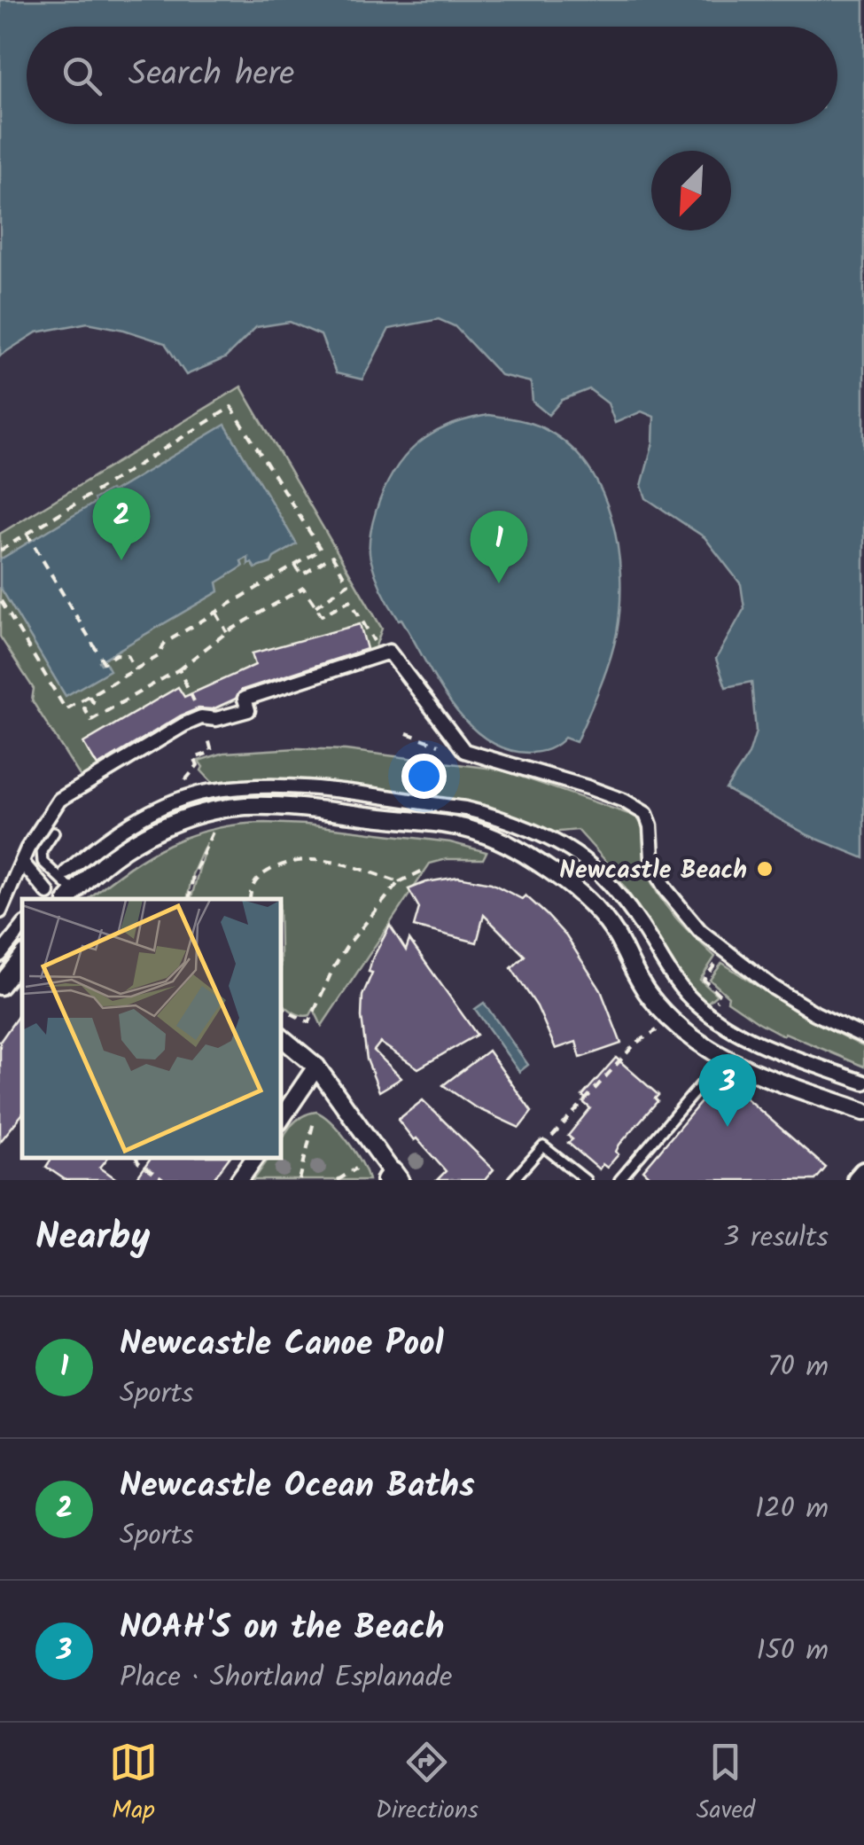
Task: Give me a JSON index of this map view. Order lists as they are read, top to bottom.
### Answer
{
  "places": ["Newcastle Beach"],
  "north": "bottom left",
  "page": {
    "search": "Search here",
    "pins": ["2", "1", "3"],
    "heading": ["Nearby", "3 results"],
    "list": [
      {
        "mark": "1",
        "name": "Newcastle Canoe Pool",
        "note": "Sports",
        "value": "70 m"
      },
      {
        "mark": "2",
        "name": "Newcastle Ocean Baths",
        "note": "Sports",
        "value": "120 m"
      },
      {
        "mark": "3",
        "name": "NOAH'S on the Beach",
        "note": "Place · Shortland Esplanade",
        "value": "150 m"
      }
    ],
    "nav": ["Map", "Directions", "Saved"]
  }
}
